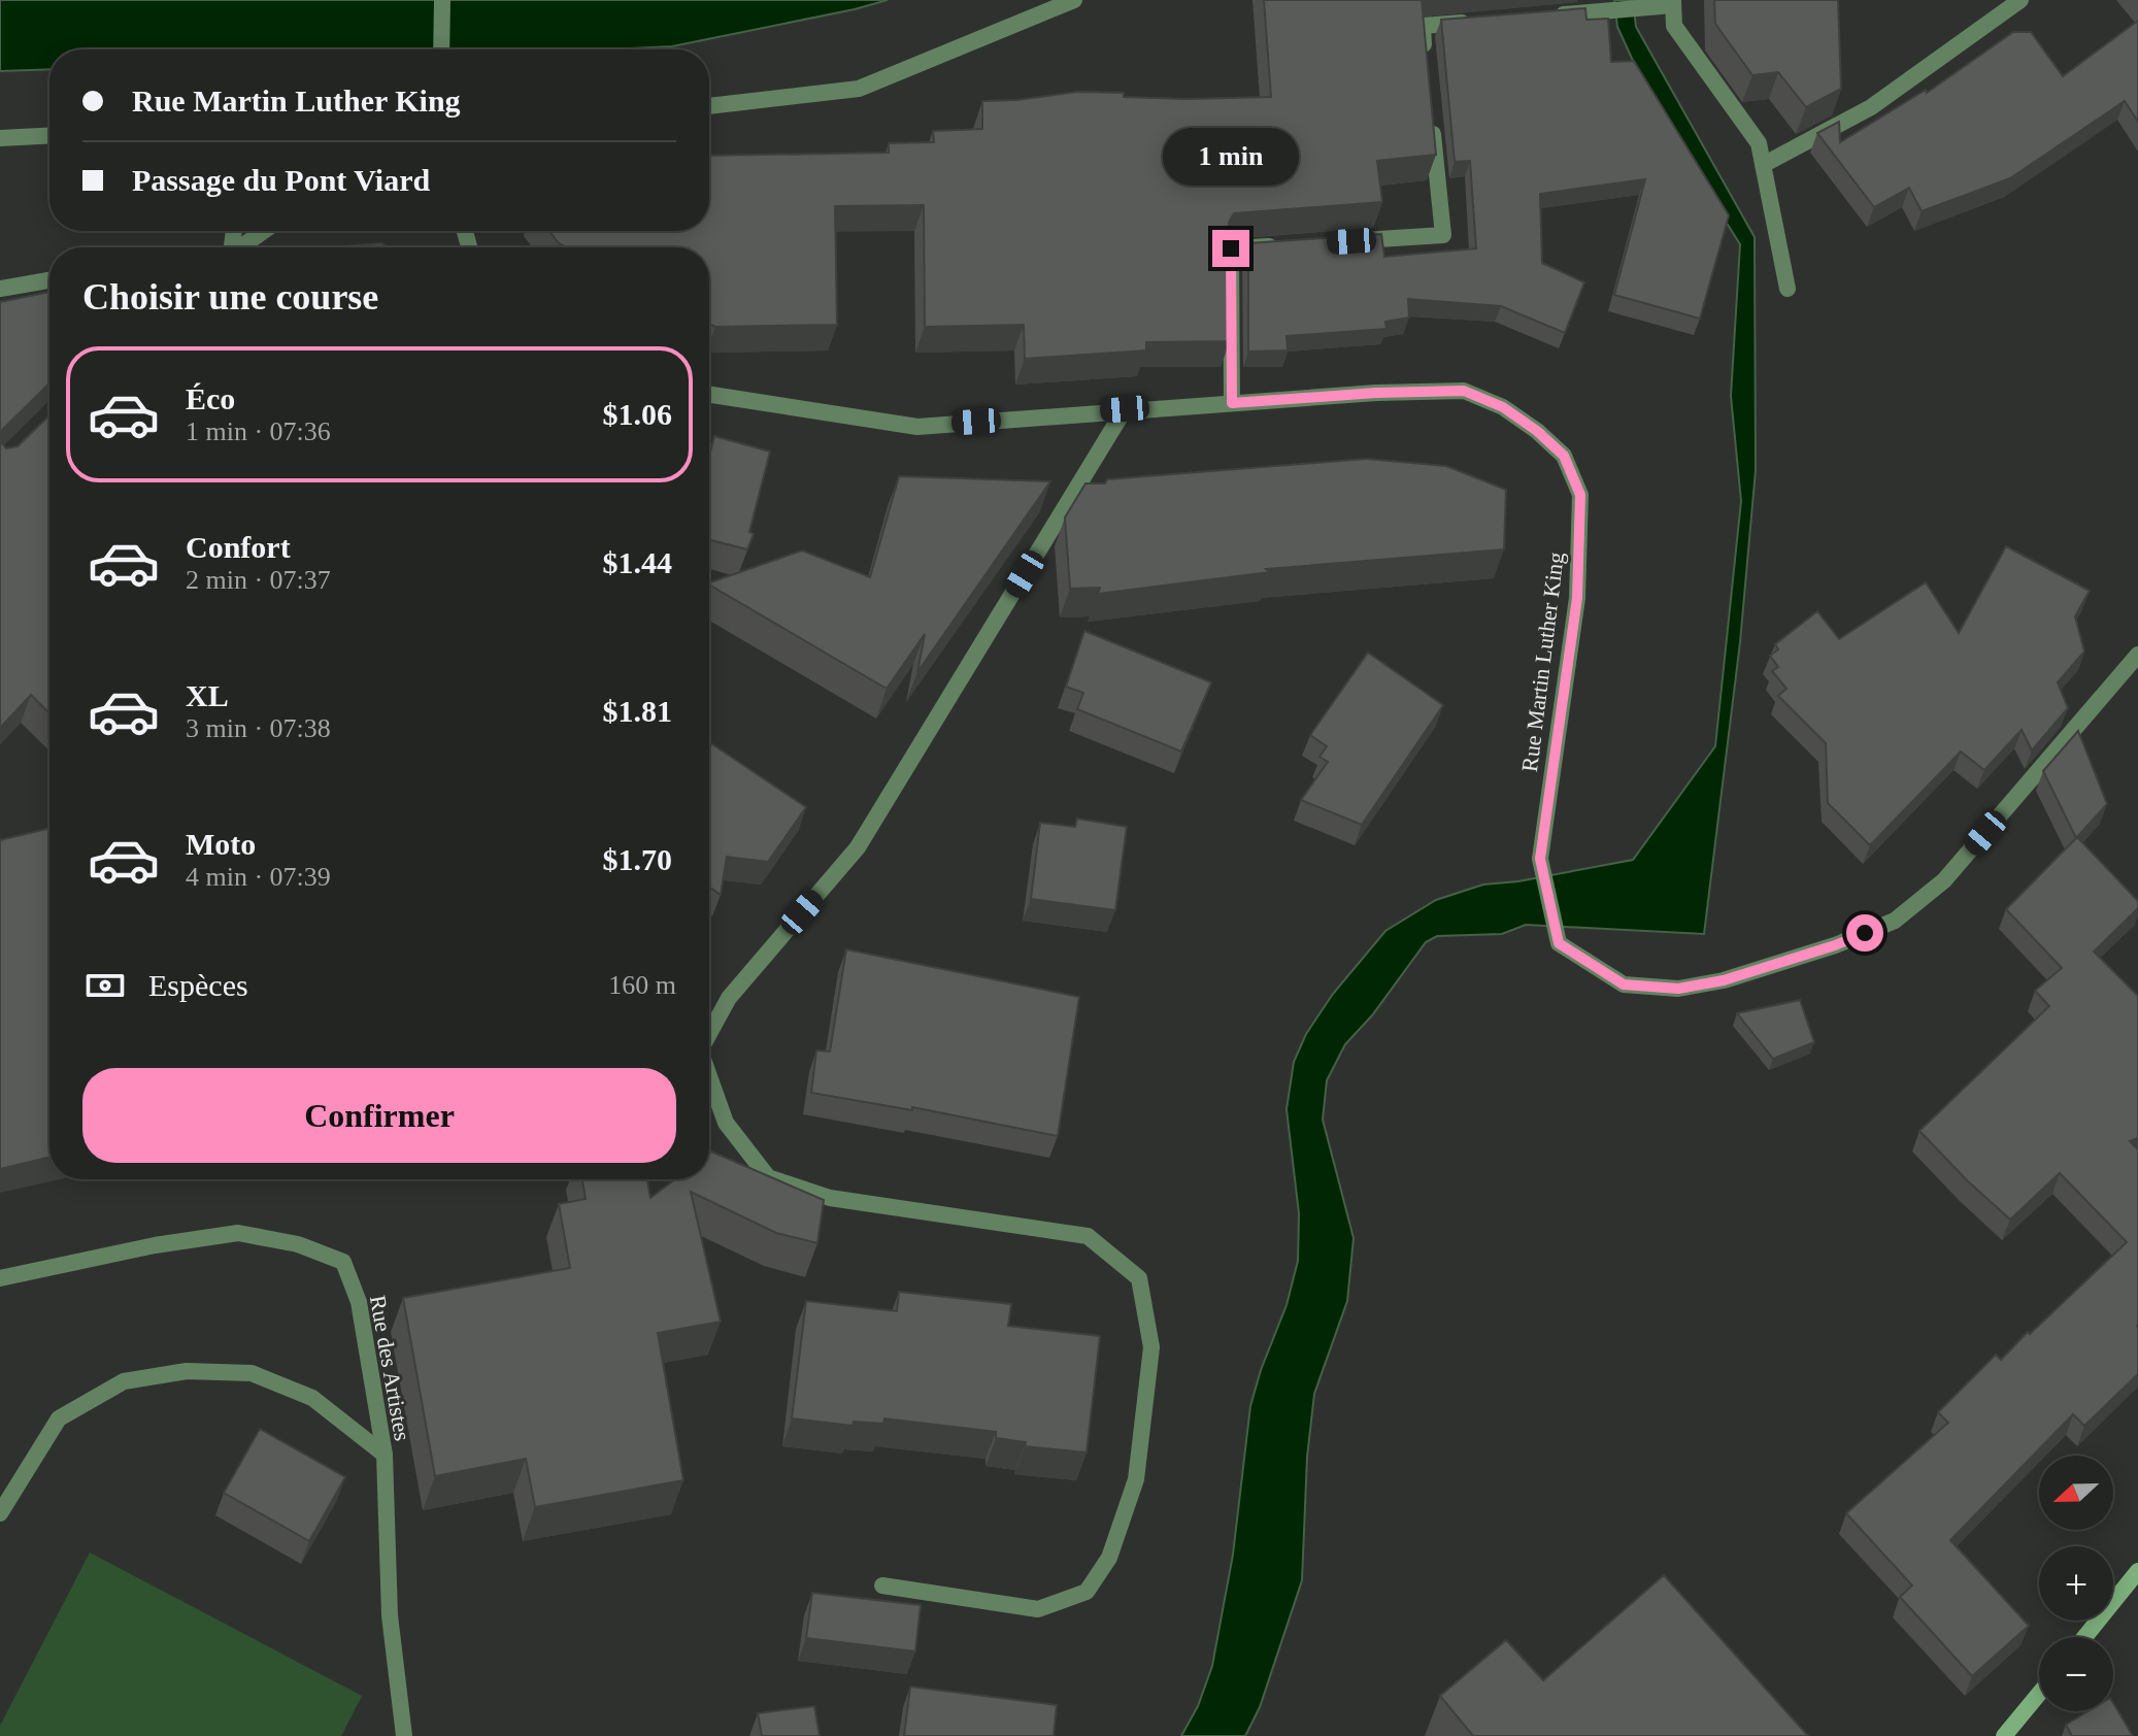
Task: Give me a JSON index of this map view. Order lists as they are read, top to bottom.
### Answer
{
  "streets": {
    "street": ["Rue Martin Luther King", "Rue des Artistes"]
  },
  "north": "left",
  "page": {
    "banner": ["Rue Martin Luther King", "Passage du Pont Viard"],
    "bubble": "1 min",
    "heading": "Choisir une course",
    "list": [
      {
        "name": "Éco",
        "note": "1 min · 07:36",
        "value": "$1.06"
      },
      {
        "name": "Confort",
        "note": "2 min · 07:37",
        "value": "$1.44"
      },
      {
        "name": "XL",
        "note": "3 min · 07:38",
        "value": "$1.81"
      },
      {
        "name": "Moto",
        "note": "4 min · 07:39",
        "value": "$1.70"
      }
    ],
    "pay": ["Espèces", "160 m"],
    "buttons": "Confirmer",
    "map_buttons": ["+", "−"]
  }
}
